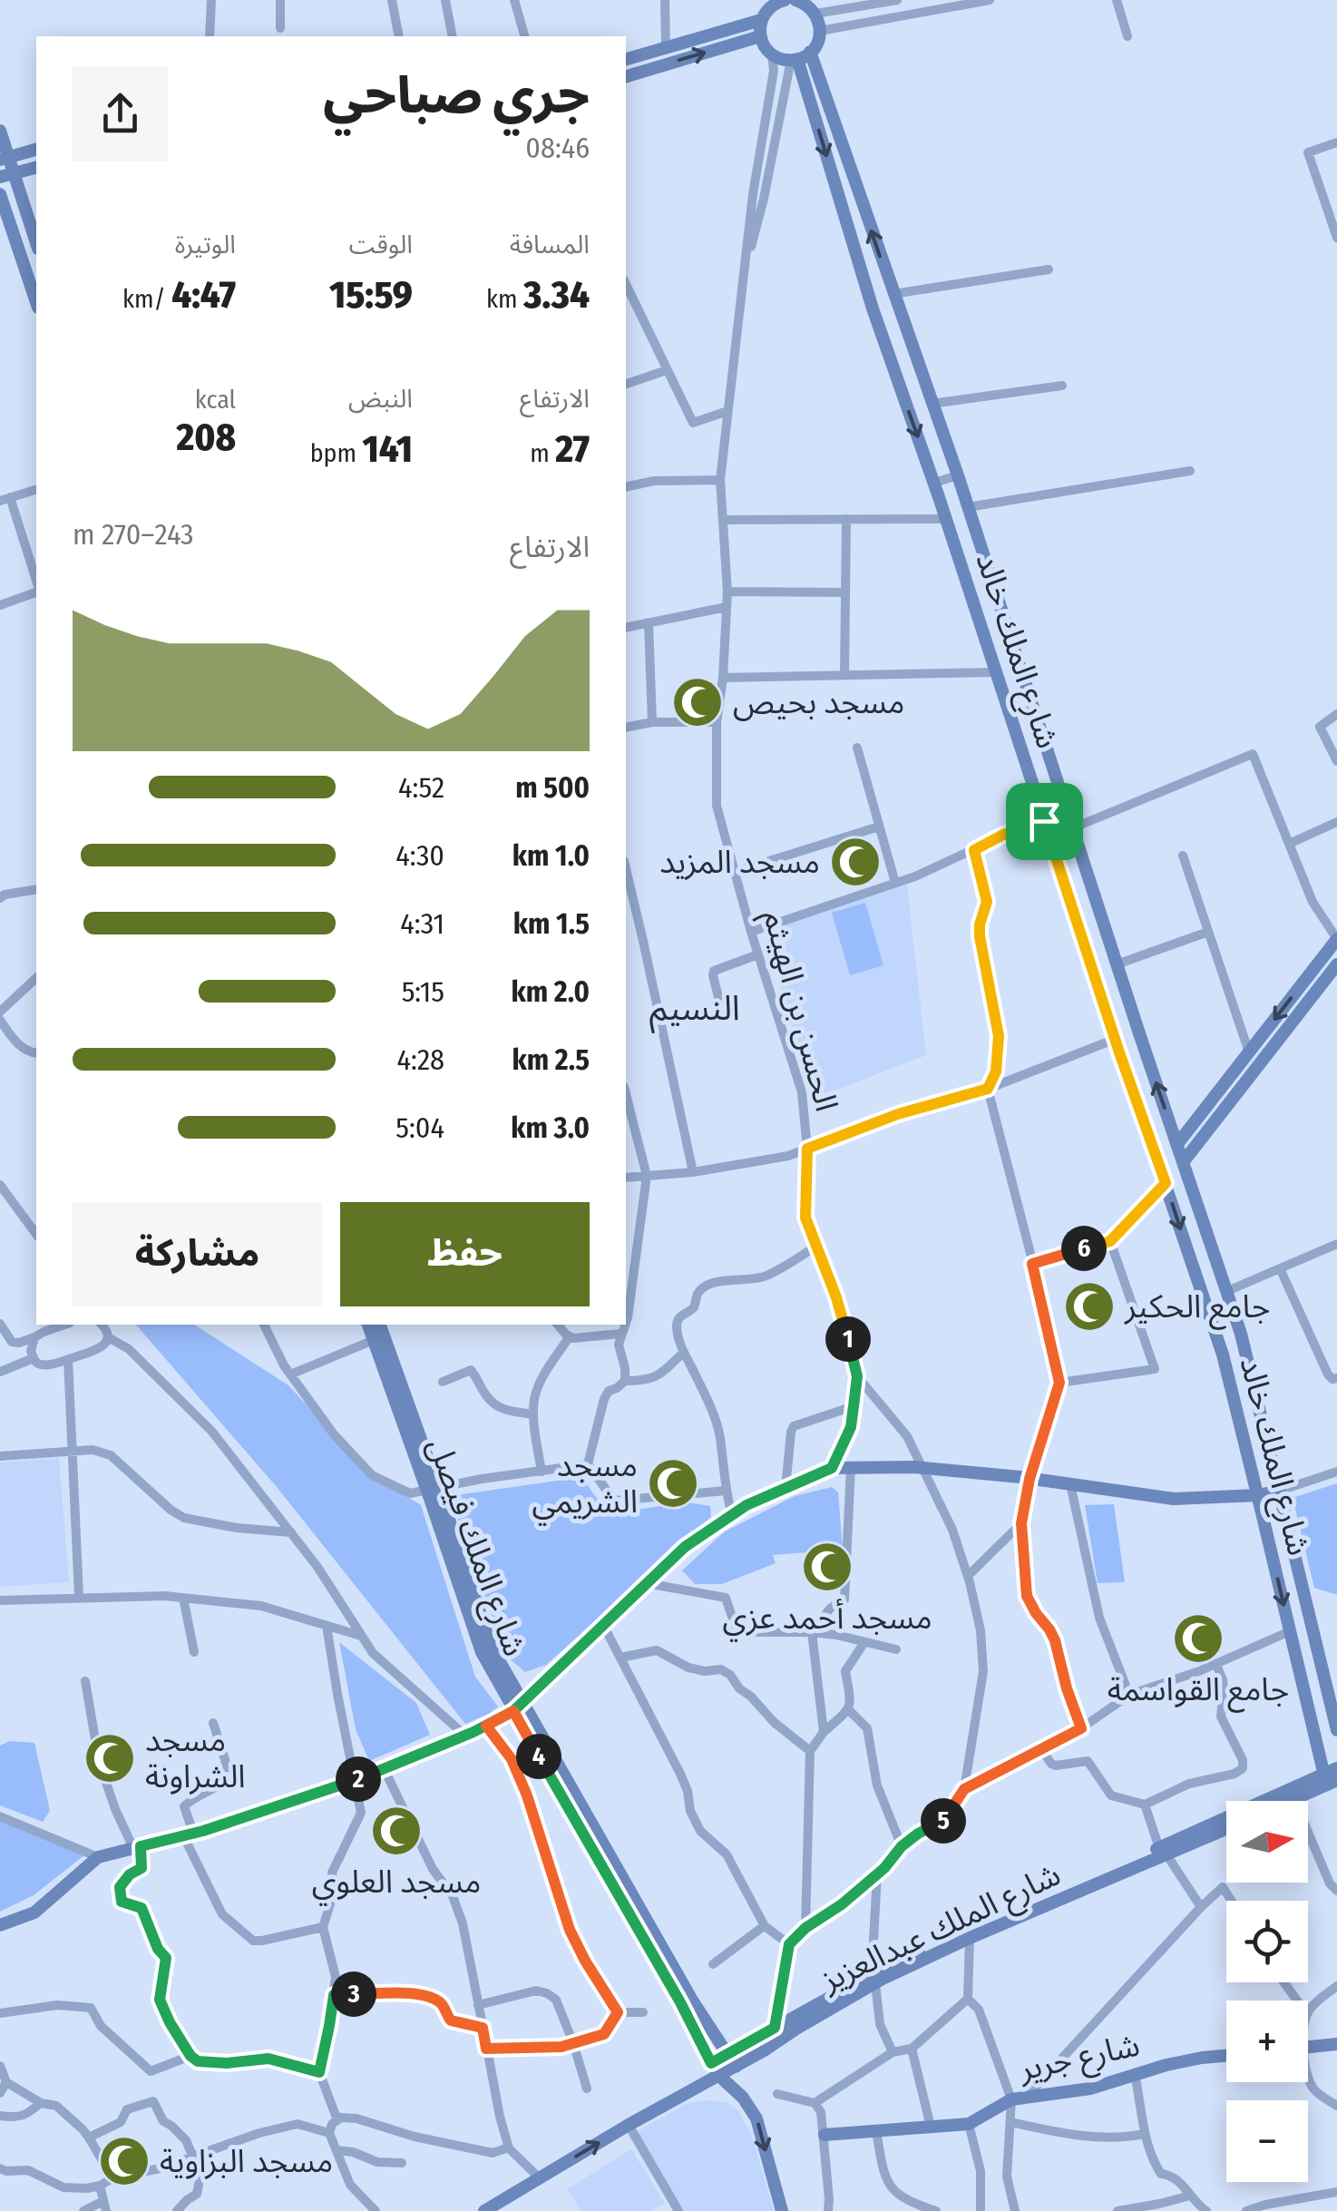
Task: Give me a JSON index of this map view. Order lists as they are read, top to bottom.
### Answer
{
  "streets": {
    "street": [
      "شارع الملك خالد",
      "الحسن بن الهيثم",
      "شارع الملك فيصل",
      "شارع الملك عبدالعزيز",
      "شارع جرير"
    ]
  },
  "crossings": [
    ["شارع الملك خالد", "الحسن بن الهيثم"],
    ["شارع الملك خالد", "شارع الملك عبدالعزيز"],
    ["شارع الملك فيصل", "شارع الملك عبدالعزيز"]
  ],
  "districts": ["النسيم"],
  "places": {
    "mosque": [
      "مسجد بحيص",
      "مسجد المزيد",
      "جامع الحكير",
      "مسجد الشريمي",
      "مسجد أحمد عزي",
      "جامع القواسمة",
      "مسجد الشراونة",
      "مسجد العلوي",
      "مسجد البزاوية"
    ]
  },
  "north": "right",
  "page": {
    "heading": ["جري صباحي", "08:46"],
    "stats": [
      ["المسافة", "3.34 km"],
      ["الوقت", "15:59"],
      ["الوتيرة", "4:47 /km"],
      ["الارتفاع", "27 m"],
      ["النبض", "141 bpm"],
      ["kcal", "208"]
    ],
    "chart": ["الارتفاع", "243–270 m"],
    "list": [
      {
        "name": "500 m",
        "note": "4:52"
      },
      {
        "name": "1.0 km",
        "note": "4:30"
      },
      {
        "name": "1.5 km",
        "note": "4:31"
      },
      {
        "name": "2.0 km",
        "note": "5:15"
      },
      {
        "name": "2.5 km",
        "note": "4:28"
      },
      {
        "name": "3.0 km",
        "note": "5:04"
      }
    ],
    "buttons": ["حفظ", "مشاركة"],
    "pins": [
      "6",
      "1",
      "4",
      "2",
      "5",
      "3"
    ],
    "map_buttons": ["+", "−"]
  }
}
